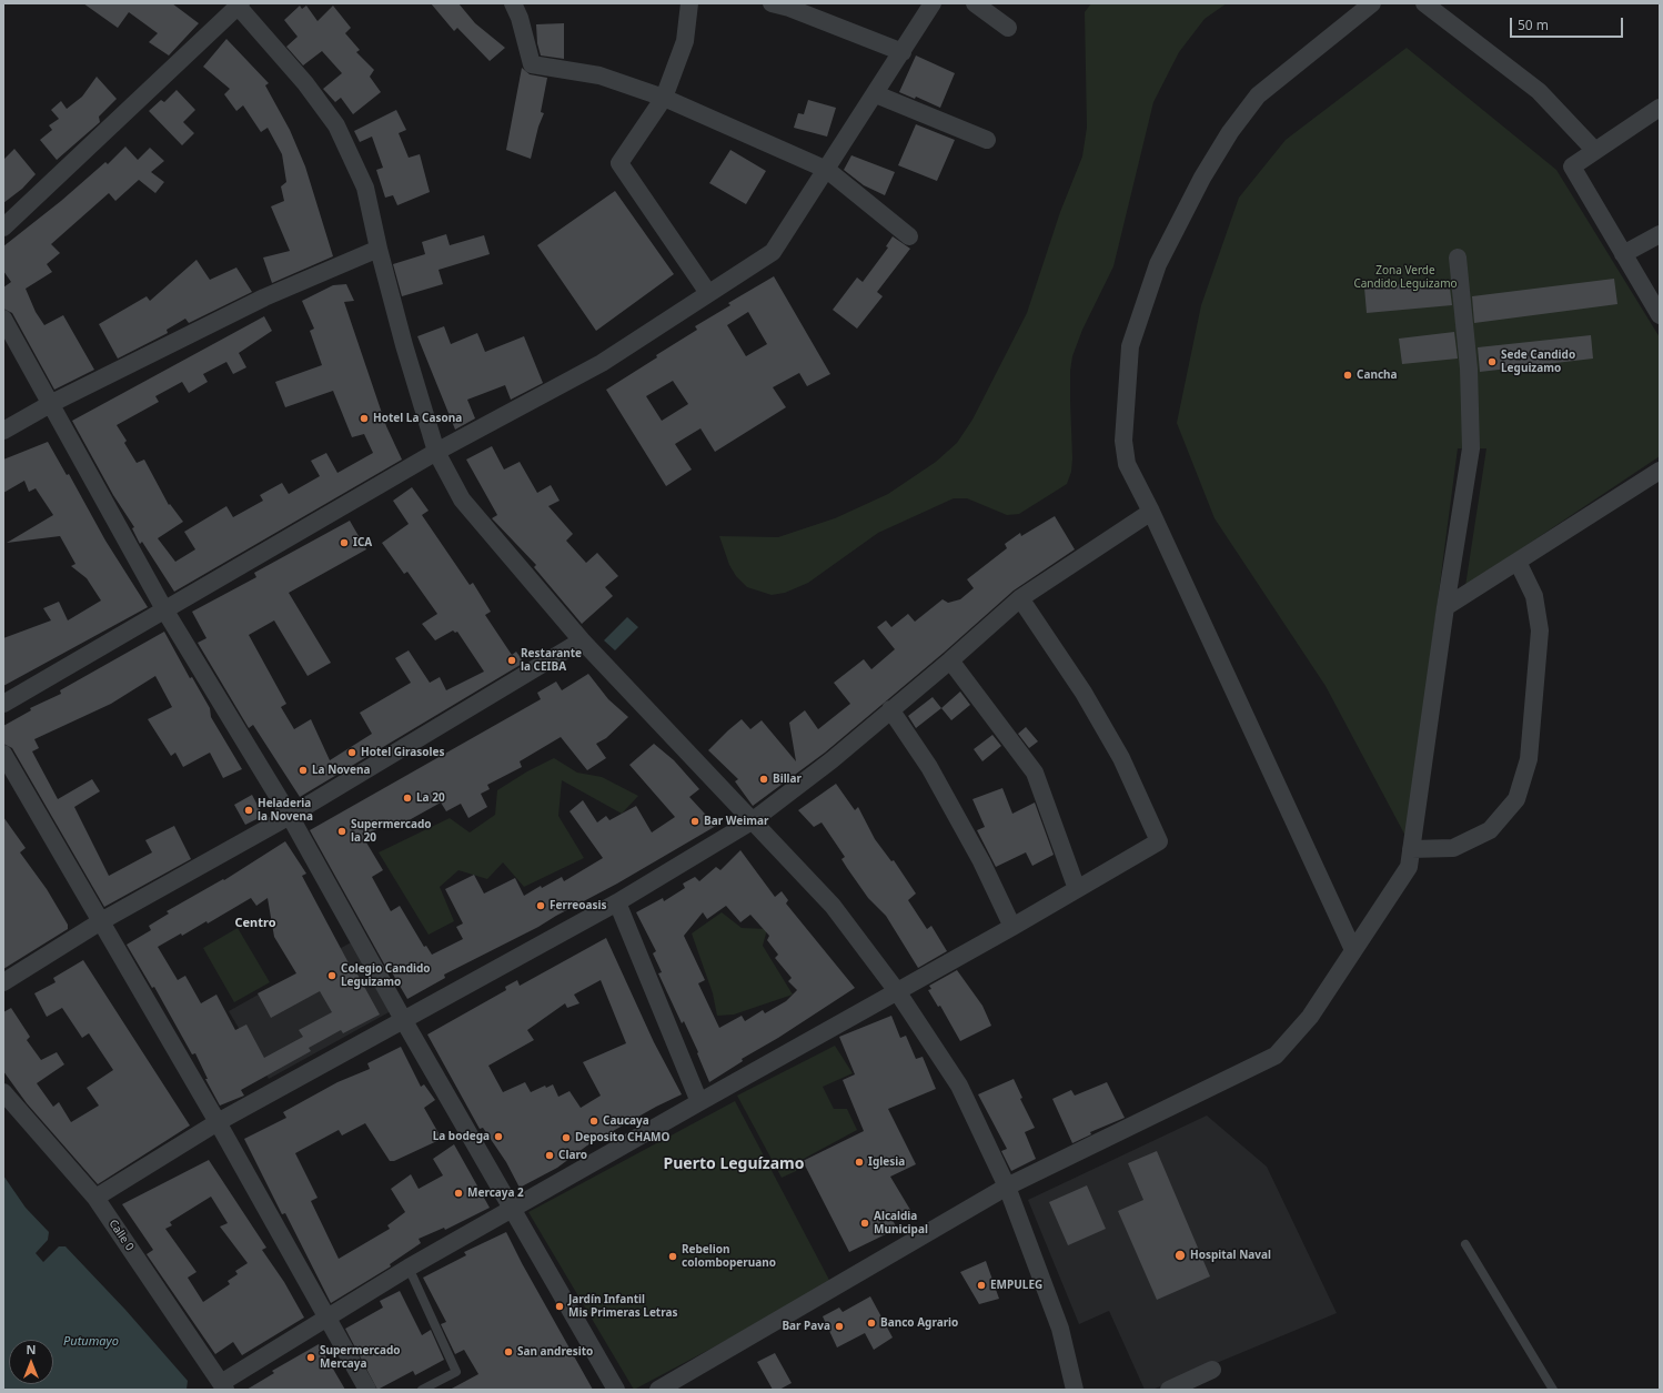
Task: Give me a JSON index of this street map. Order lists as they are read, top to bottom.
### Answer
{
  "streets": {
    "street": ["Calle 0"]
  },
  "districts": ["Centro", "Puerto Leguízamo"],
  "water": ["Putumayo"],
  "parks": ["Zona Verde Candido Leguizamo"],
  "places": [
    "Sede Candido Leguizamo",
    "Cancha",
    "Hotel La Casona",
    "ICA",
    "Restarante la CEIBA",
    "Hotel Girasoles",
    "La Novena",
    "Billar",
    "La 20",
    "Heladeria la Novena",
    "Bar Weimar",
    "Supermercado la 20",
    "Ferreoasis",
    "Colegio Candido Leguizamo",
    "Caucaya",
    "La bodega",
    "Deposito CHAMO",
    "Claro",
    "Iglesia",
    "Mercaya 2",
    "Alcaldia Municipal",
    "Hospital Naval",
    "Rebelion colomboperuano",
    "EMPULEG",
    "Jardín Infantil Mis Primeras Letras",
    "Banco Agrario",
    "Bar Pava",
    "San andresito",
    "Supermercado Mercaya"
  ],
  "scale_bar": "50 m",
  "north": "top"
}
